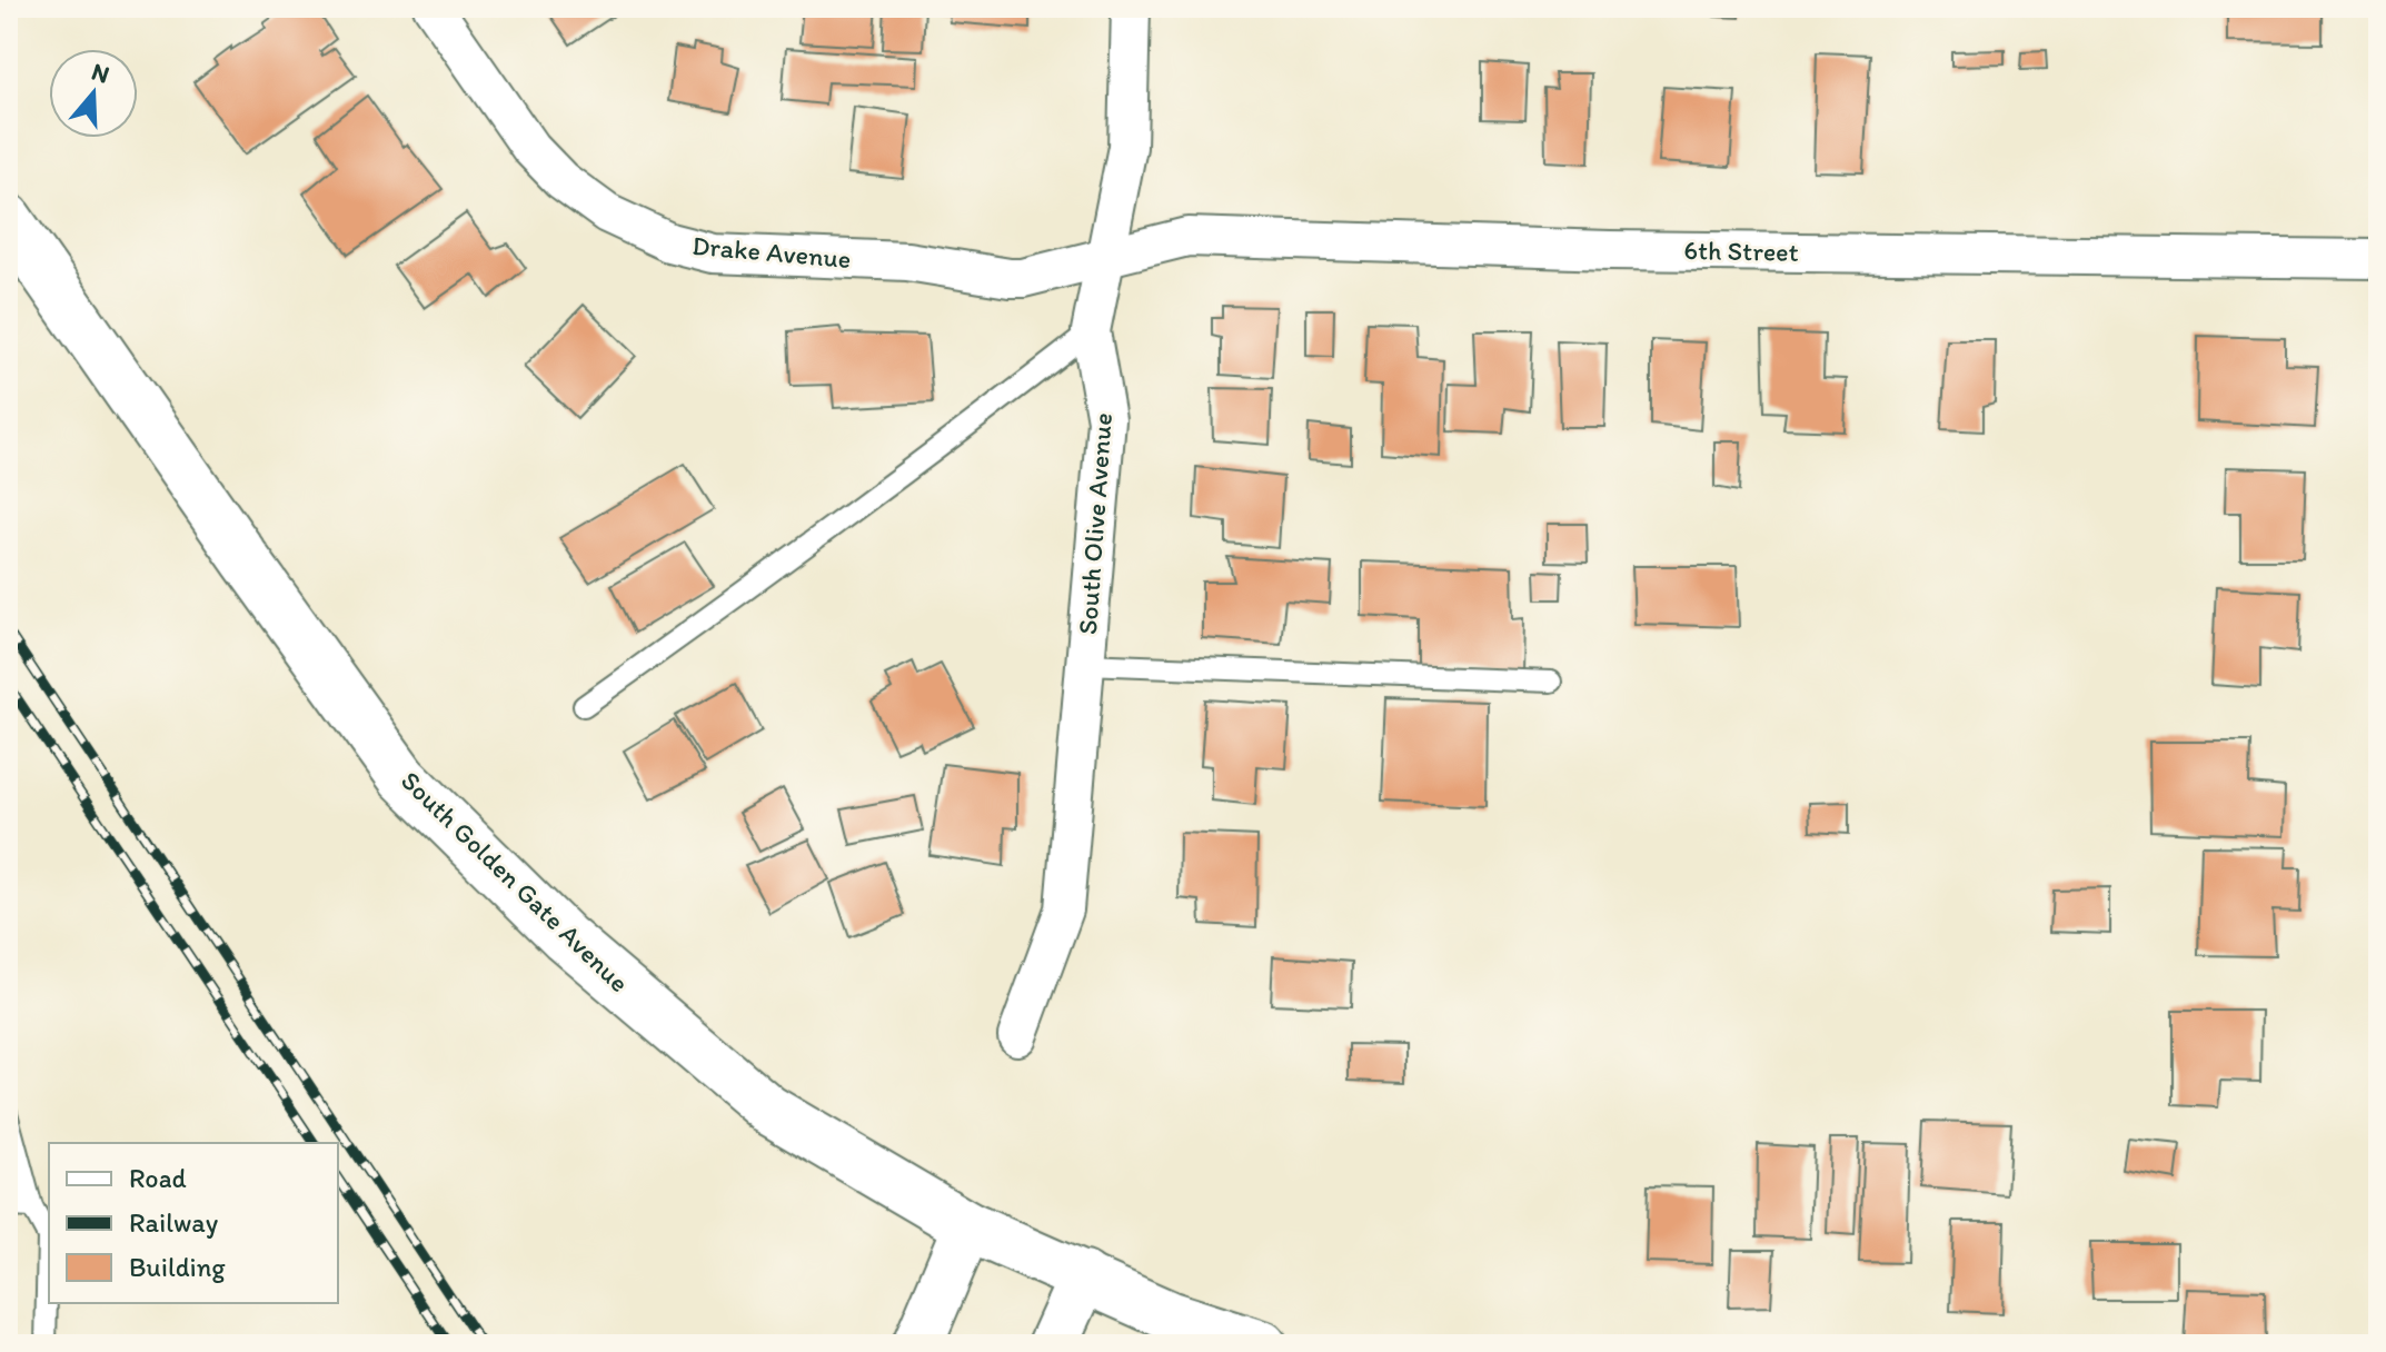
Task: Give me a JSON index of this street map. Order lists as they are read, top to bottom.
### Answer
{
  "streets": {
    "main road": ["South Golden Gate Avenue"],
    "street": ["6th Street", "Drake Avenue", "South Olive Avenue"]
  },
  "crossings": [
    ["6th Street", "Drake Avenue"],
    ["6th Street", "South Olive Avenue"],
    ["Drake Avenue", "South Olive Avenue"]
  ],
  "legend": ["Road", "Railway", "Building"],
  "north": "top"
}
